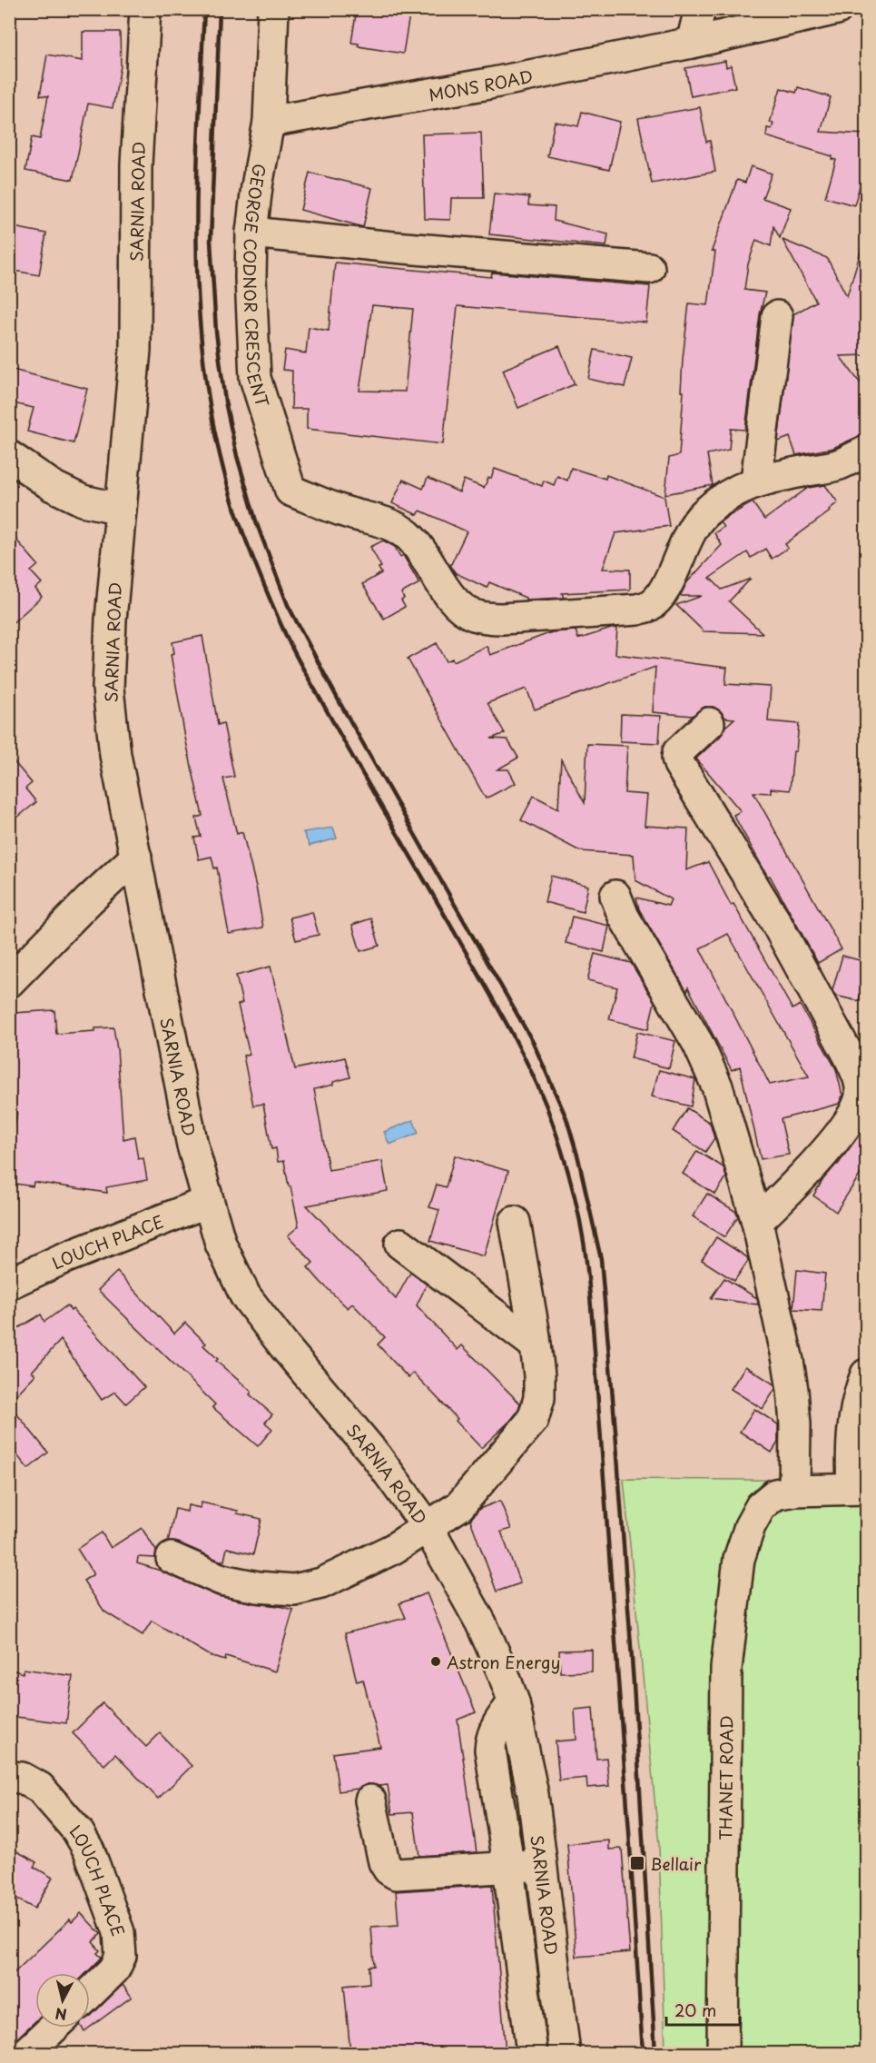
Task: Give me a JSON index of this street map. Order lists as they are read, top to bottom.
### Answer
{
  "streets": {
    "street": [
      "MONS ROAD",
      "SARNIA ROAD",
      "GEORGE CODNOR CRESCENT",
      "LOUCH PLACE",
      "THANET ROAD"
    ]
  },
  "crossings": [
    ["MONS ROAD", "GEORGE CODNOR CRESCENT"],
    ["SARNIA ROAD", "LOUCH PLACE"]
  ],
  "places": {
    "other": ["Astron Energy"],
    "transit": ["Bellair"]
  },
  "scale_bar": "20 m",
  "north": "bottom"
}
